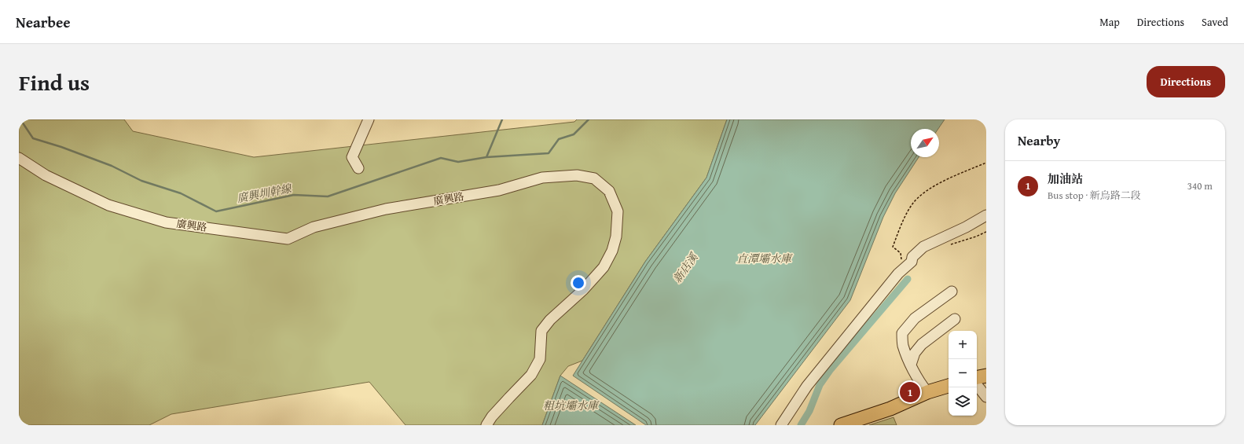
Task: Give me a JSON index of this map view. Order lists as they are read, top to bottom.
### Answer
{
  "streets": {
    "street": ["廣興路"]
  },
  "water": [
    "廣興圳幹線",
    "直潭壩水庫",
    "新店溪",
    "粗坑壩水庫"
  ],
  "north": "top right",
  "page": {
    "header": "Nearbee",
    "nav": ["Map", "Directions", "Saved"],
    "title": "Find us",
    "buttons": "Directions",
    "heading": "Nearby",
    "list": [
      {
        "mark": "1",
        "name": "加油站",
        "note": "Bus stop · 新烏路二段",
        "value": "340 m"
      }
    ],
    "map_buttons": ["+", "−"],
    "pins": "1"
  }
}
